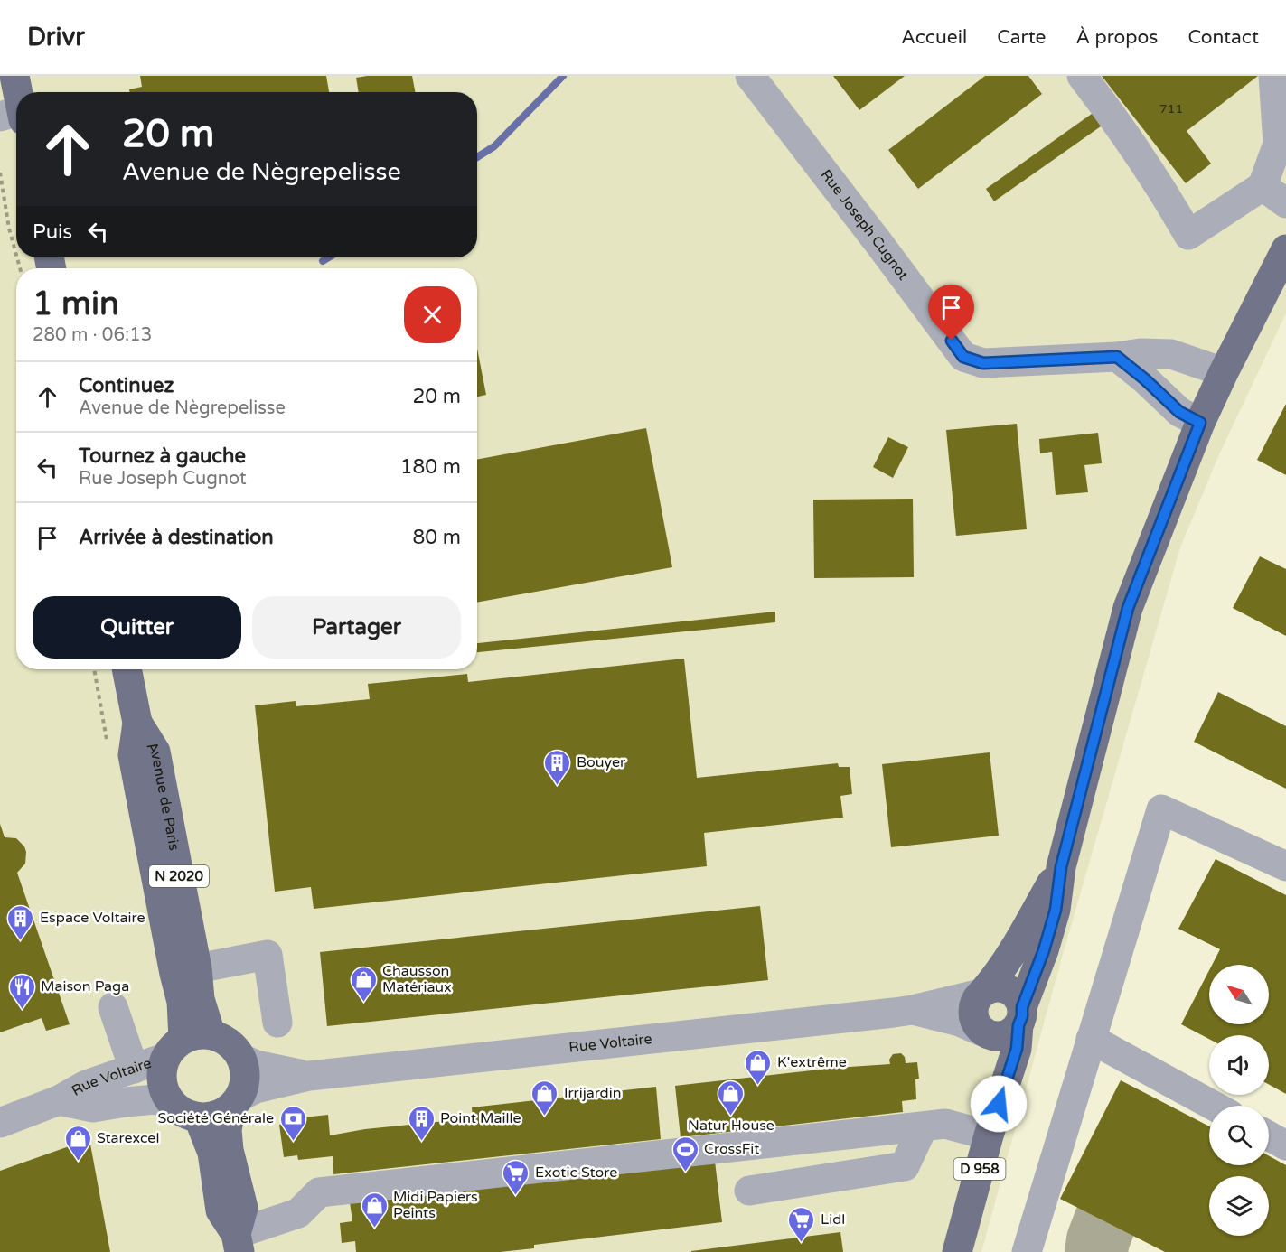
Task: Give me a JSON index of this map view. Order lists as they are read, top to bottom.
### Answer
{
  "streets": {
    "main road": ["Avenue de Paris", "N 2020", "D 958"],
    "street": ["Rue Joseph Cugnot", "Rue Voltaire"]
  },
  "crossings": [
    ["Rue Joseph Cugnot", "D 958"],
    ["Avenue de Paris", "Rue Voltaire"],
    ["Rue Voltaire", "D 958"]
  ],
  "places": {
    "building": ["Bouyer", "Espace Voltaire", "Point Maille"],
    "shop": [
      "Chausson Matériaux",
      "K'extrême",
      "Irrijardin",
      "Natur House",
      "Starexcel",
      "Midi Papiers Peints"
    ],
    "restaurant": ["Maison Paga"],
    "bank": ["Société Générale"],
    "sports": ["CrossFit"],
    "supermarket": ["Exotic Store", "Lidl"]
  },
  "house_numbers": ["711"],
  "north": "top left",
  "page": {
    "header": "Drivr",
    "nav": [
      "Accueil",
      "Carte",
      "À propos",
      "Contact"
    ],
    "turn": ["20 m", "Avenue de Nègrepelisse"],
    "then": "Puis",
    "heading": ["1 min", "280 m · 06:13"],
    "list": [
      {
        "name": "Continuez",
        "note": "Avenue de Nègrepelisse",
        "value": "20 m"
      },
      {
        "name": "Tournez à gauche",
        "note": "Rue Joseph Cugnot",
        "value": "180 m"
      },
      {
        "name": "Arrivée à destination",
        "value": "80 m"
      }
    ],
    "buttons": ["Quitter", "Partager"]
  }
}
